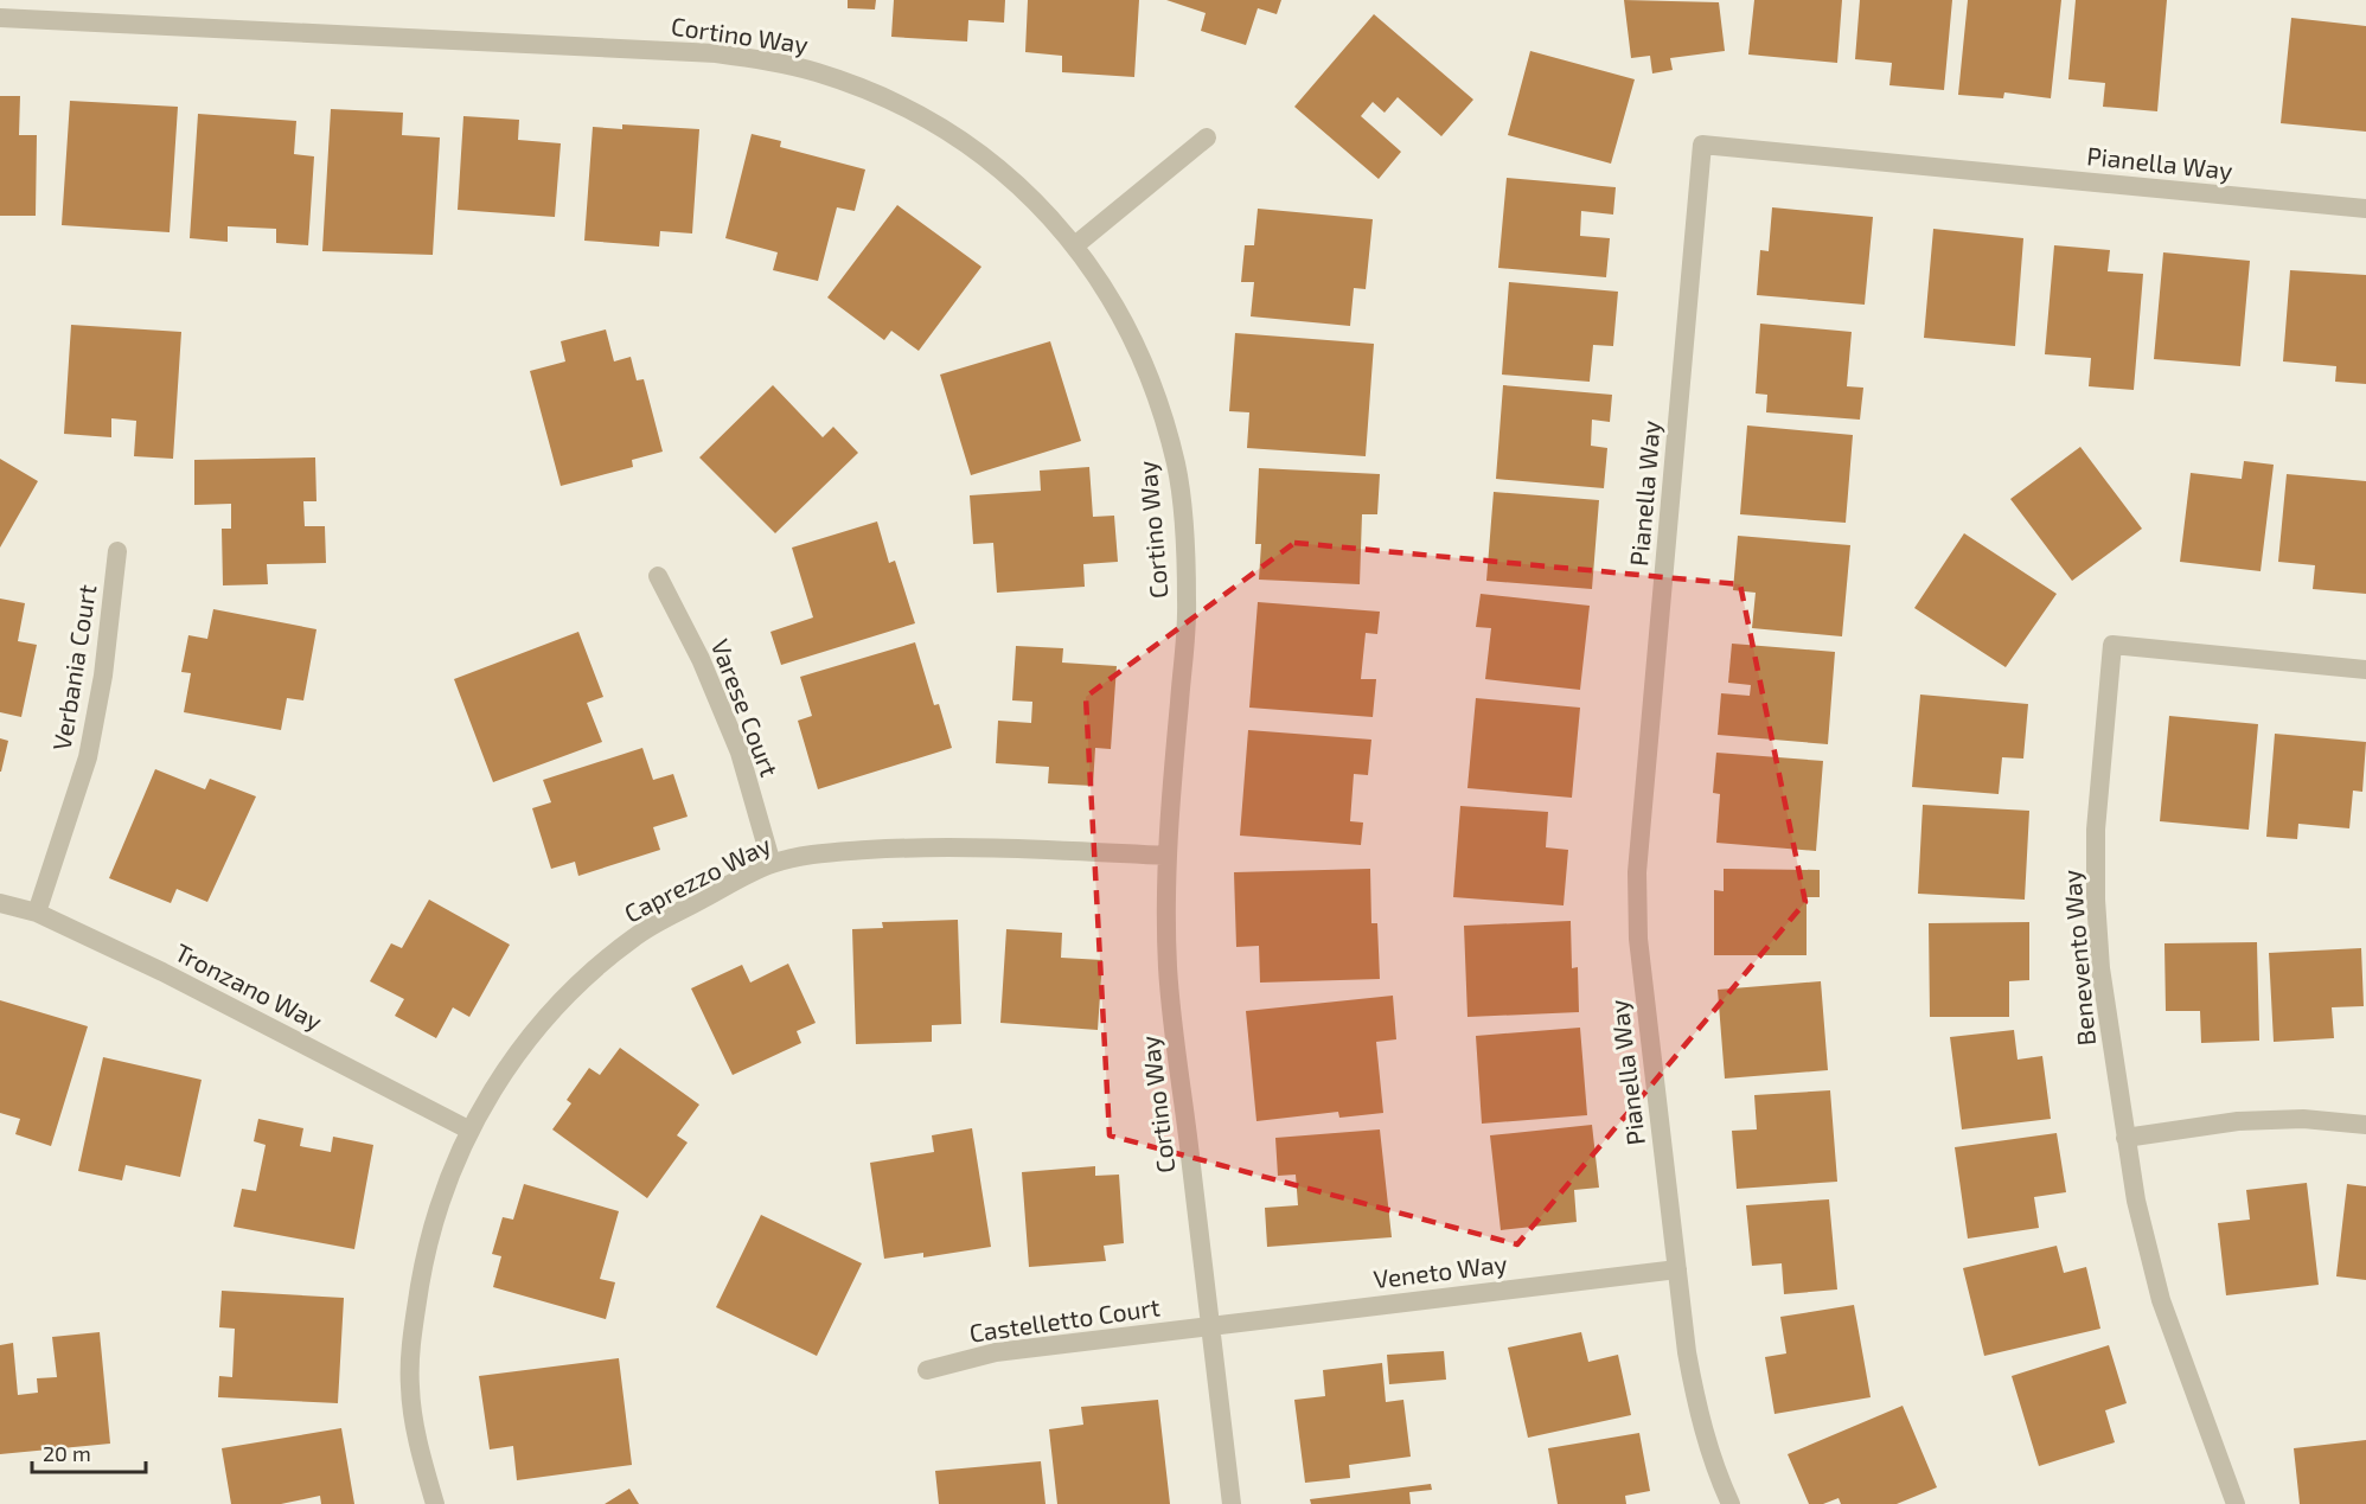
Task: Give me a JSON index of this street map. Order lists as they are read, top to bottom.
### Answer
{
  "streets": {
    "street": [
      "Cortino Way",
      "Pianella Way",
      "Verbania Court",
      "Varese Court",
      "Caprezzo Way",
      "Benevento Way",
      "Tronzano Way",
      "Veneto Way",
      "Castelletto Court"
    ]
  },
  "crossings": [
    ["Cortino Way", "Caprezzo Way"],
    ["Cortino Way", "Veneto Way"],
    ["Cortino Way", "Castelletto Court"],
    ["Pianella Way", "Veneto Way"],
    ["Verbania Court", "Tronzano Way"],
    ["Varese Court", "Caprezzo Way"],
    ["Caprezzo Way", "Tronzano Way"],
    ["Veneto Way", "Castelletto Court"]
  ],
  "scale_bar": "20 m"
}
